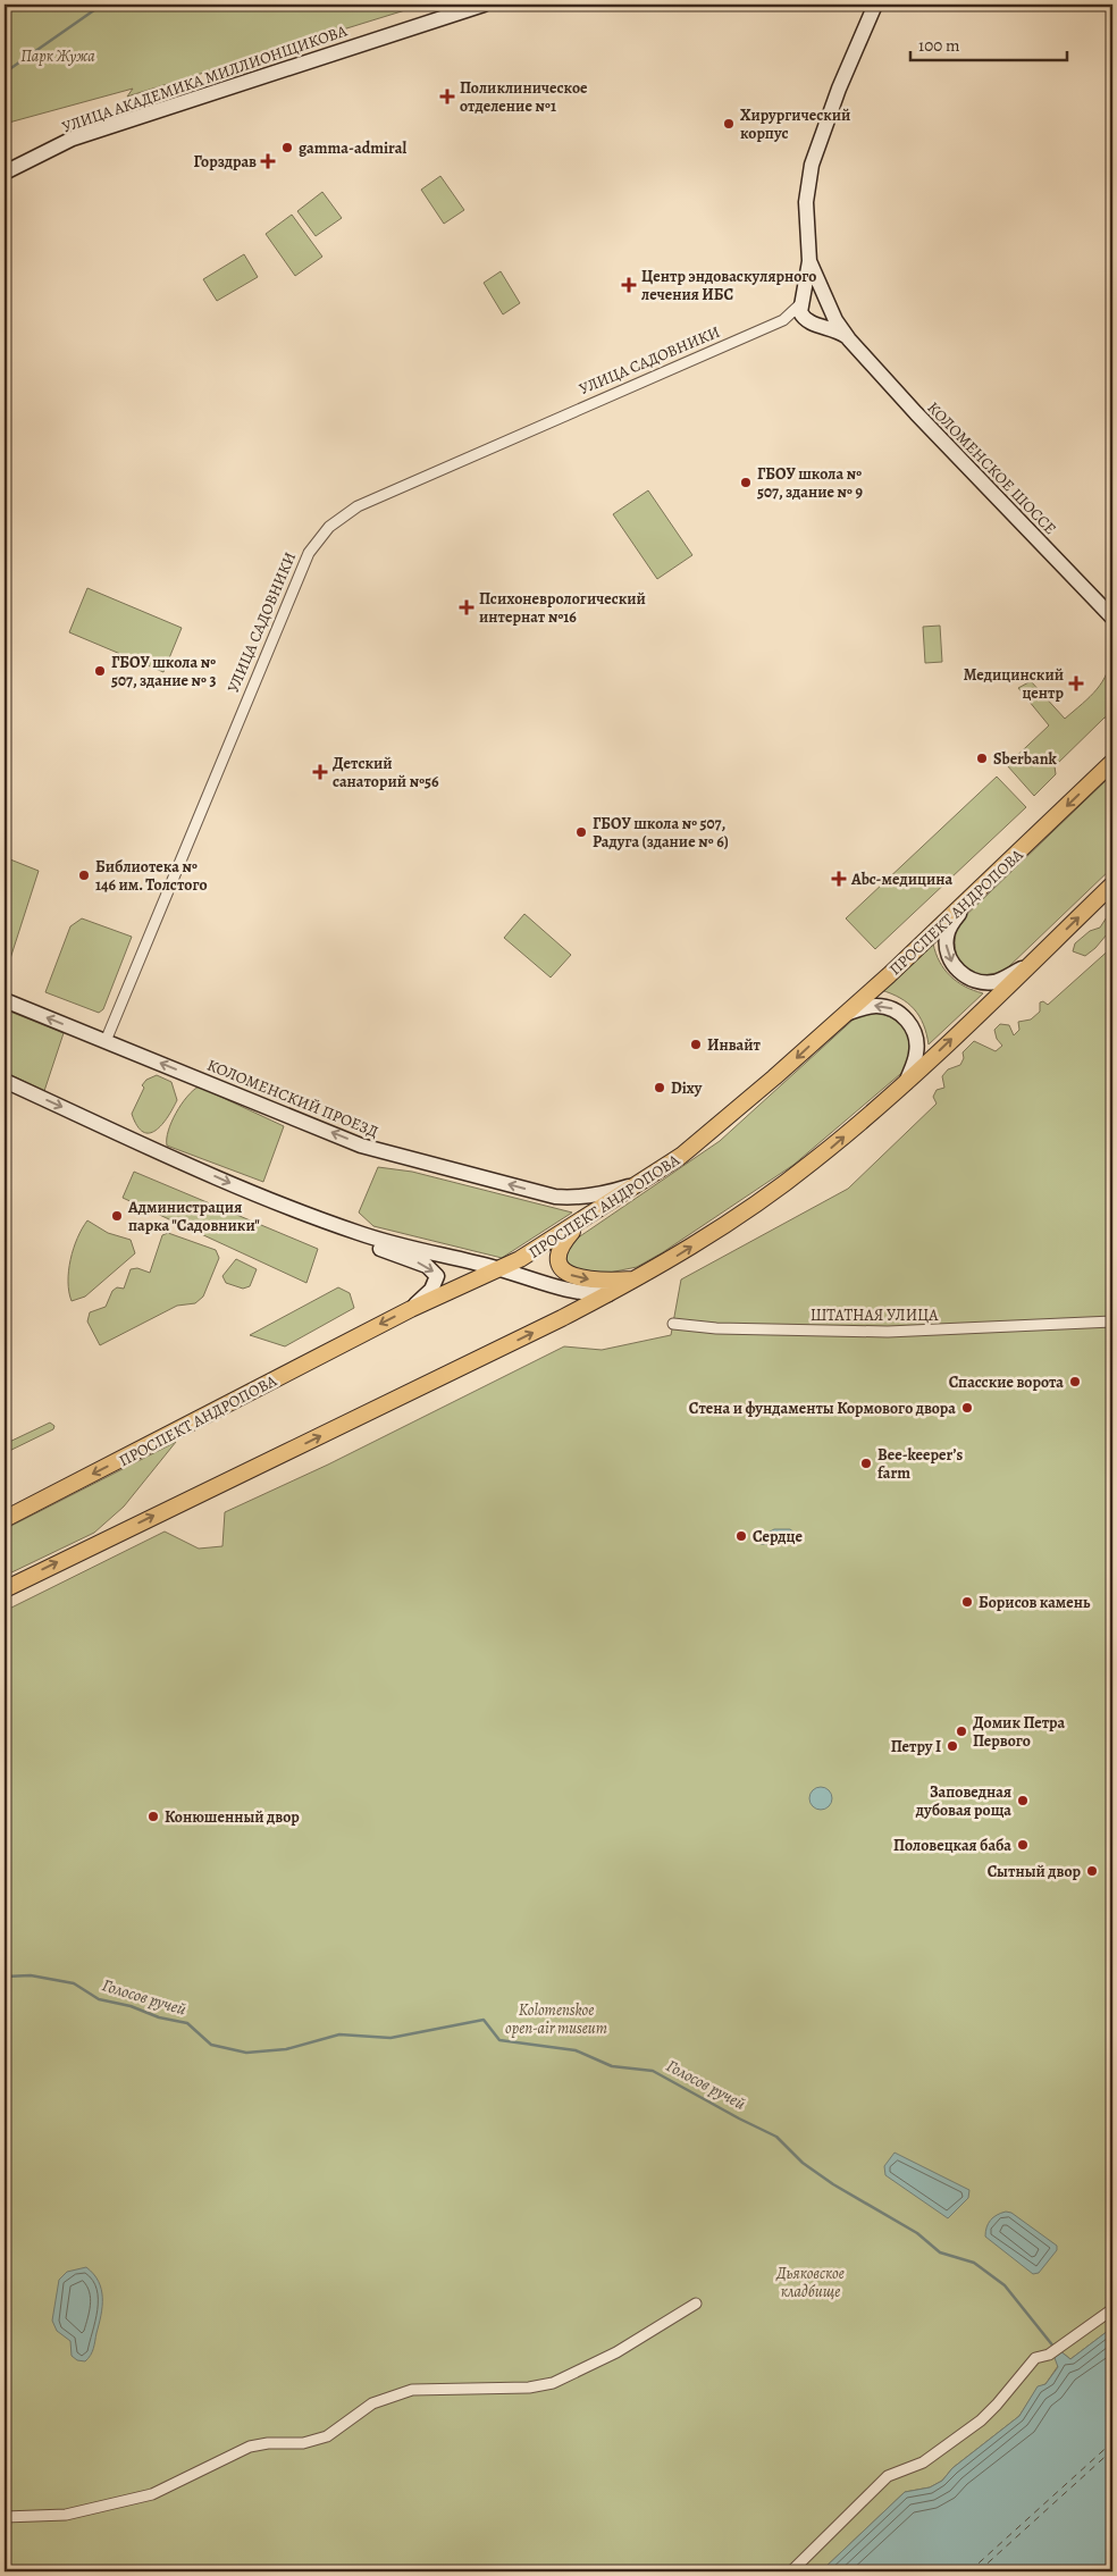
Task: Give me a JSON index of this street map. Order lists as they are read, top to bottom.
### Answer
{
  "streets": {
    "main road": [
      "УЛИЦА АКАДЕМИКА МИЛЛИОНЩИКОВА",
      "КОЛОМЕНСКОЕ ШОССЕ",
      "ПРОСПЕКТ АНДРОПОВА",
      "КОЛОМЕНСКИЙ ПРОЕЗД"
    ],
    "street": ["УЛИЦА САДОВНИКИ", "ШТАТНАЯ УЛИЦА"]
  },
  "crossings": [
    ["УЛИЦА САДОВНИКИ", "КОЛОМЕНСКОЕ ШОССЕ"],
    ["УЛИЦА САДОВНИКИ", "КОЛОМЕНСКИЙ ПРОЕЗД"],
    ["ПРОСПЕКТ АНДРОПОВА", "КОЛОМЕНСКИЙ ПРОЕЗД"]
  ],
  "water": ["Голосов ручей"],
  "parks": ["Парк Жужа", "Kolomenskoe open-air museum", "Дьяковское кладбище"],
  "places": {
    "health": [
      "Поликлиническое отделение №1",
      "Горздрав",
      "Центр эндоваскулярного лечения ИБС",
      "Психоневрологический интернат №16",
      "Медицинский центр",
      "Детский санаторий №56",
      "Abc-медицина"
    ],
    "other": [
      "Хирургический корпус",
      "gamma-admiral",
      "ГБОУ школа № 507, здание № 9",
      "ГБОУ школа № 507, здание № 3",
      "Sberbank",
      "ГБОУ школа № 507, Радуга (здание № 6)",
      "Библиотека № 146 им. Толстого",
      "Инвайт",
      "Dixy",
      "Администрация парка \"Садовники\"",
      "Спасские ворота",
      "Стена и фундаменты Кормового двора",
      "Bee-keeper’s farm",
      "Сердце",
      "Борисов камень",
      "Домик Петра Первого",
      "Петру I",
      "Заповедная дубовая роща",
      "Конюшенный двор",
      "Половецкая баба",
      "Сытный двор"
    ]
  },
  "scale_bar": "100 m"
}
